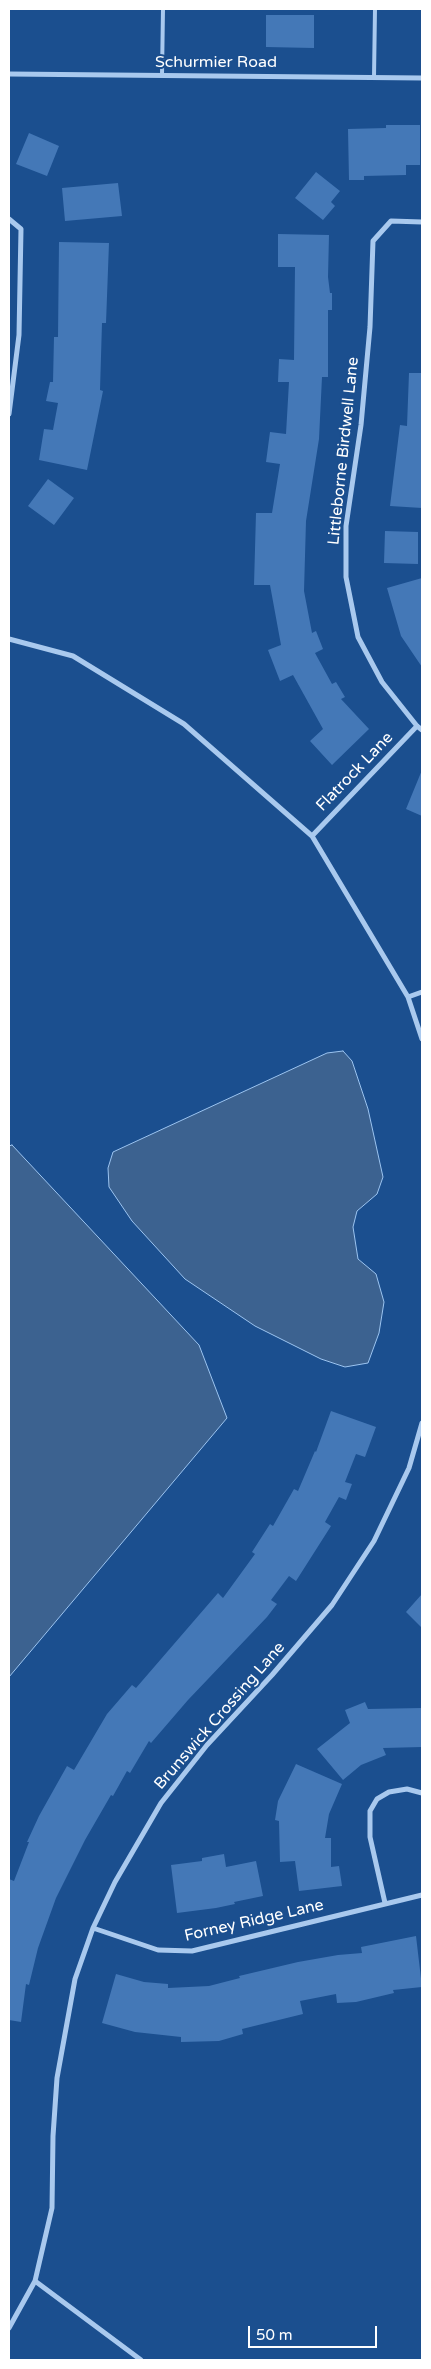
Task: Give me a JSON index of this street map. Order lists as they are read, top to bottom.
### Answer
{
  "streets": {
    "street": [
      "Schurmier Road",
      "Littleborne Birdwell Lane",
      "Flatrock Lane",
      "Brunswick Crossing Lane",
      "Forney Ridge Lane"
    ]
  },
  "crossings": [
    ["Littleborne Birdwell Lane", "Flatrock Lane"],
    ["Brunswick Crossing Lane", "Forney Ridge Lane"]
  ],
  "scale_bar": "50 m"
}
